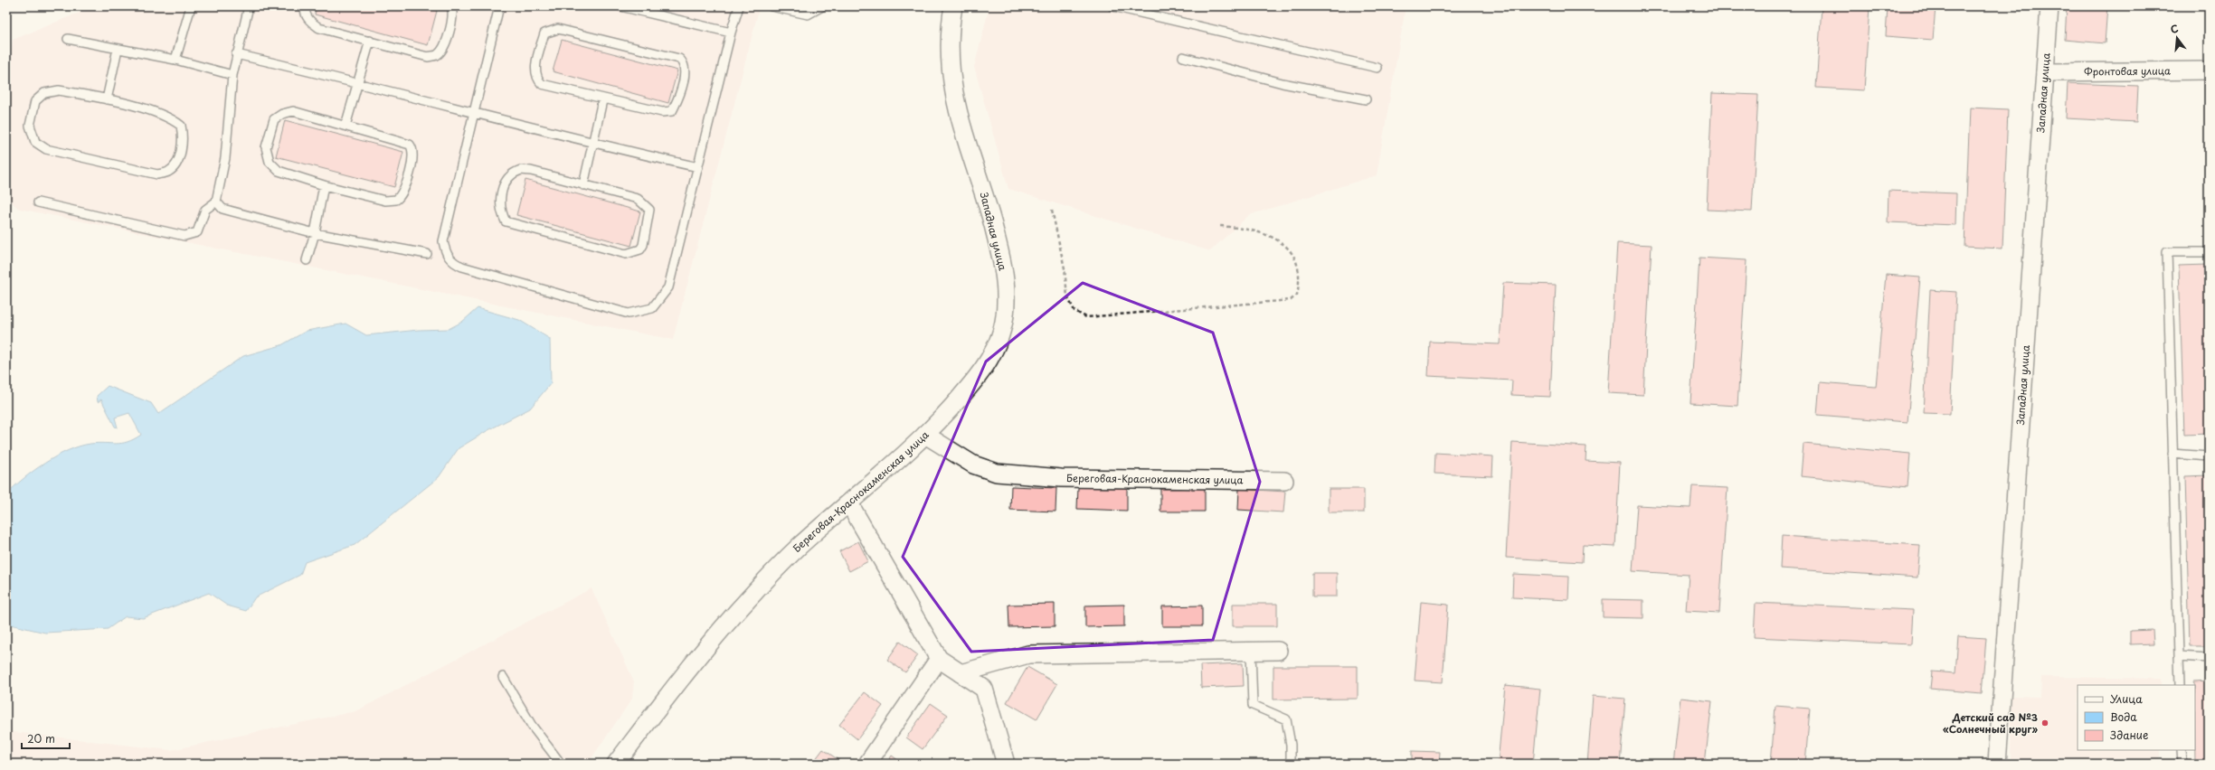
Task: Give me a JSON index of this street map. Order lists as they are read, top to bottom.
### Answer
{
  "streets": {
    "street": ["Фронтовая улица", "Западная улица", "Береговая-Краснокаменская улица"]
  },
  "crossings": [
    ["Фронтовая улица", "Западная улица"],
    ["Западная улица", "Береговая-Краснокаменская улица"]
  ],
  "places": ["Детский сад №3 «Солнечный круг»"],
  "legend": ["Улица", "Вода", "Здание"],
  "scale_bar": "20 m",
  "north": "top"
}
